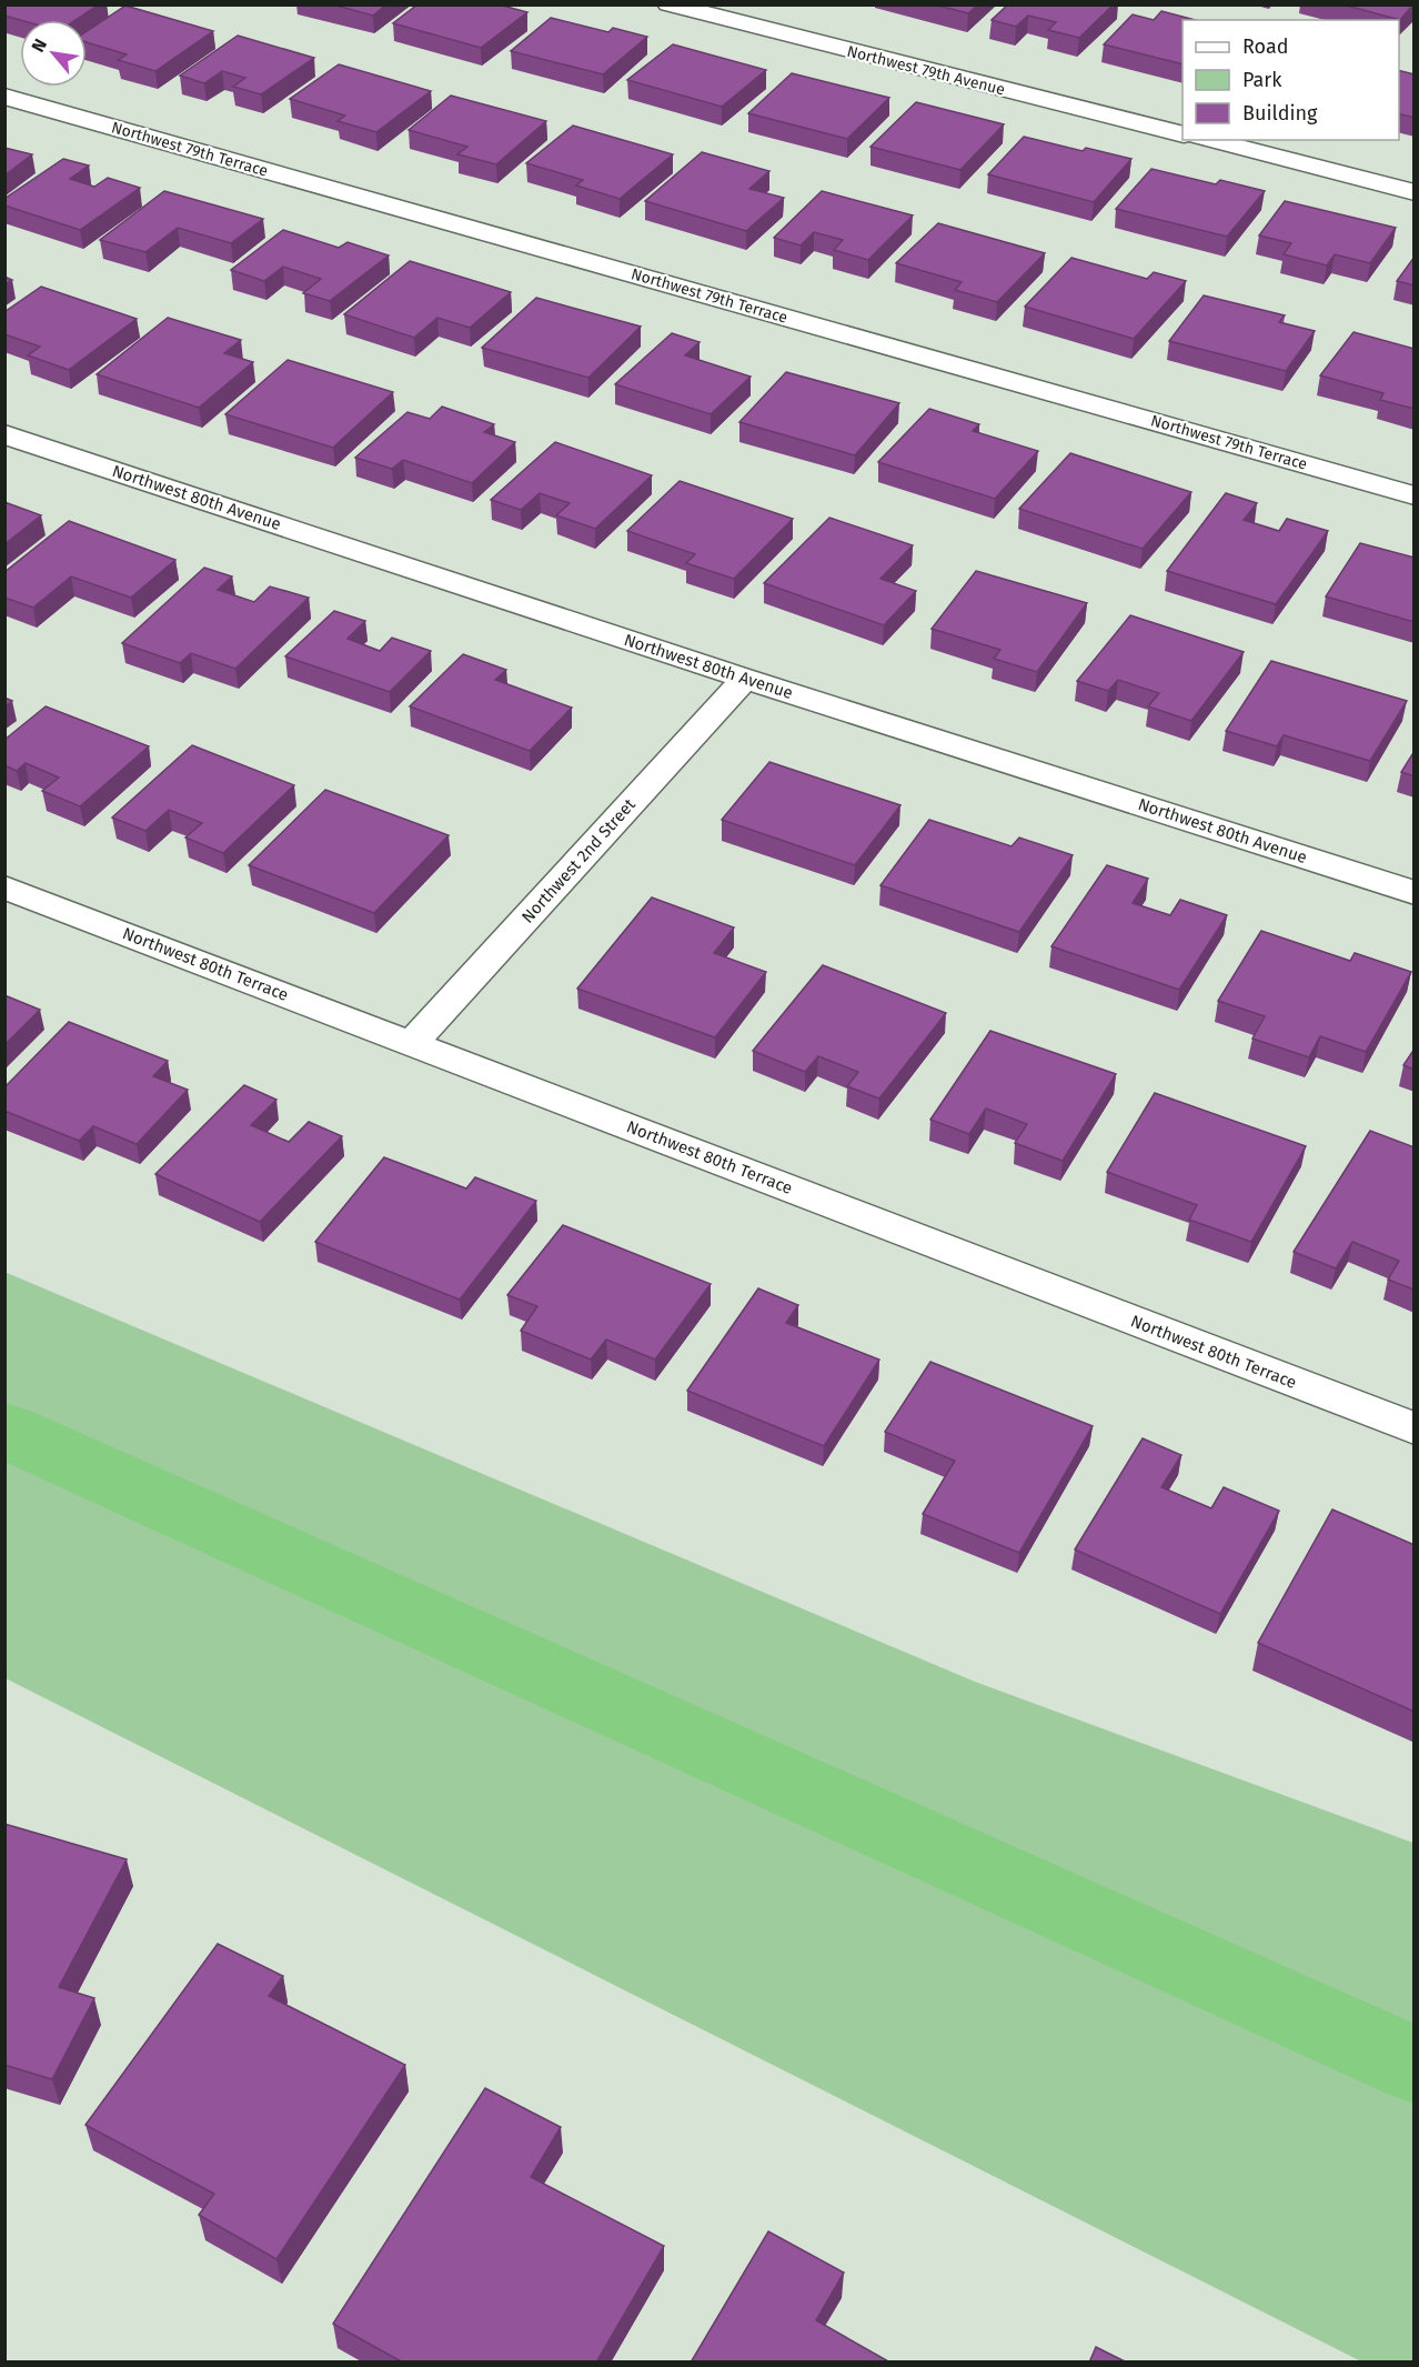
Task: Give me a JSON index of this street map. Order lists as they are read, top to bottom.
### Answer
{
  "streets": {
    "street": [
      "Northwest 79th Avenue",
      "Northwest 79th Terrace",
      "Northwest 80th Avenue",
      "Northwest 2nd Street",
      "Northwest 80th Terrace"
    ]
  },
  "crossings": [
    ["Northwest 80th Avenue", "Northwest 2nd Street"],
    ["Northwest 2nd Street", "Northwest 80th Terrace"]
  ],
  "legend": ["Road", "Park", "Building"],
  "north": "top left"
}
